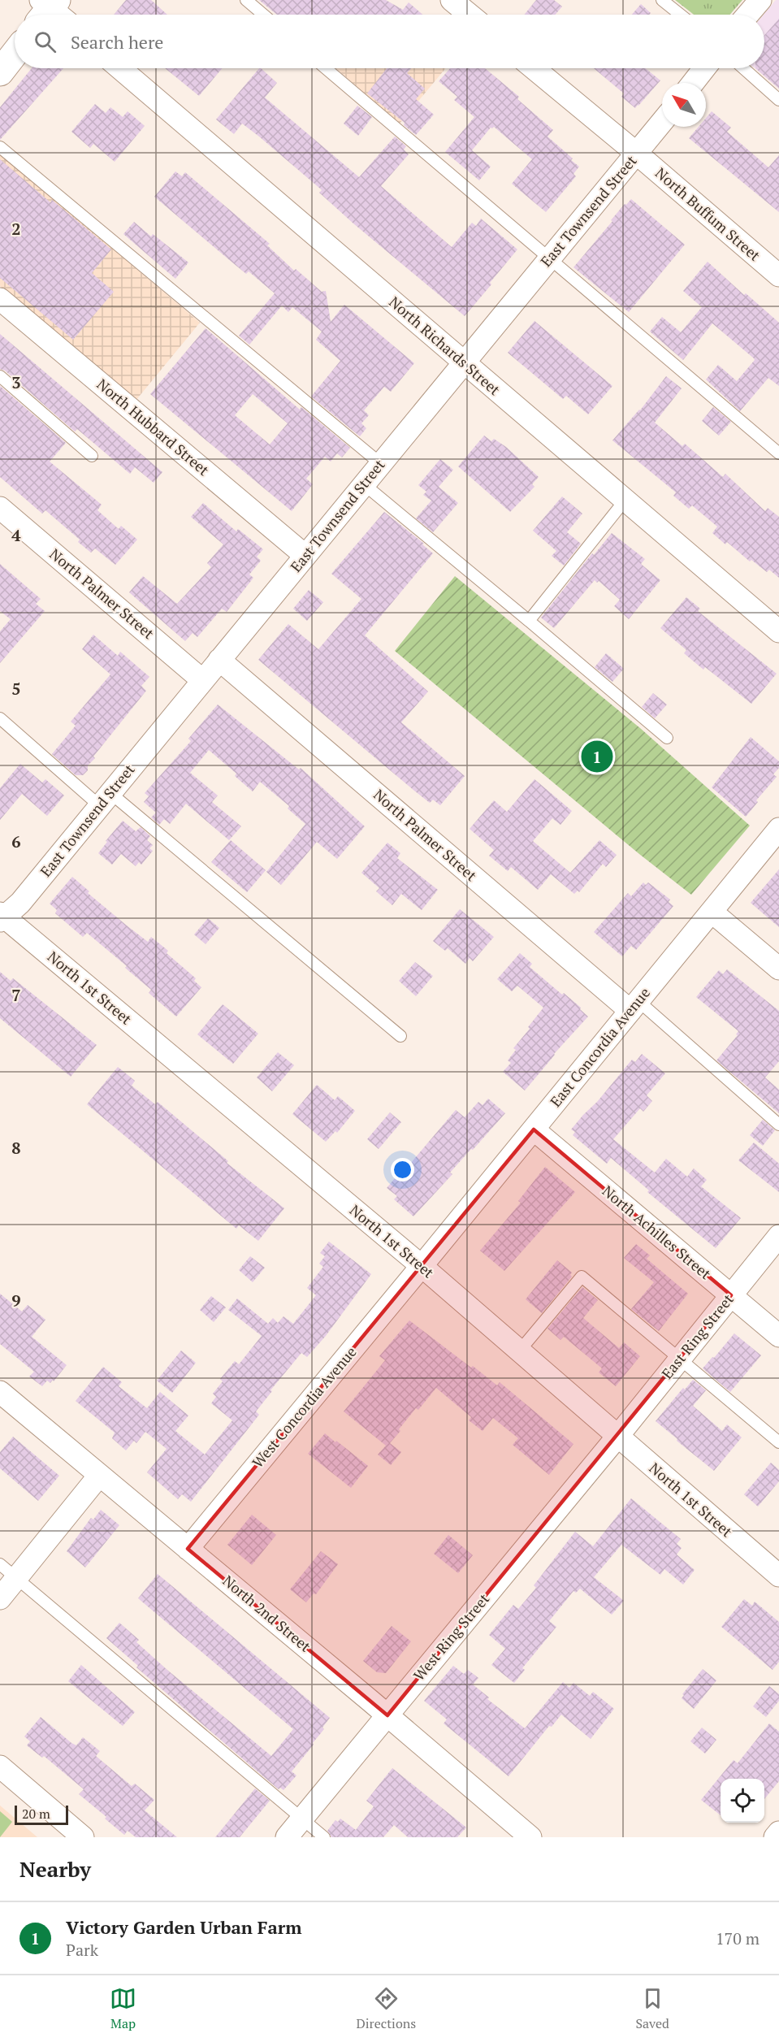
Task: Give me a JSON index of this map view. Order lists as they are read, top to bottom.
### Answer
{
  "streets": {
    "street": [
      "East Townsend Street",
      "North Buffum Street",
      "North Richards Street",
      "North Hubbard Street",
      "North Palmer Street",
      "North 1st Street",
      "East Concordia Avenue",
      "North Achilles Street",
      "East Ring Street",
      "West Concordia Avenue",
      "North 2nd Street",
      "West Ring Street"
    ]
  },
  "crossings": [
    ["East Townsend Street", "North Buffum Street"],
    ["East Townsend Street", "North Richards Street"],
    ["East Townsend Street", "North Hubbard Street"],
    ["East Townsend Street", "North Palmer Street"],
    ["East Townsend Street", "North 1st Street"],
    ["North Palmer Street", "East Concordia Avenue"],
    ["North 1st Street", "East Concordia Avenue"],
    ["North 1st Street", "East Ring Street"],
    ["North 1st Street", "West Concordia Avenue"],
    ["North 1st Street", "West Ring Street"],
    ["East Concordia Avenue", "North Achilles Street"],
    ["East Concordia Avenue", "West Concordia Avenue"],
    ["North Achilles Street", "East Ring Street"],
    ["East Ring Street", "West Ring Street"],
    ["West Concordia Avenue", "North 2nd Street"],
    ["North 2nd Street", "West Ring Street"]
  ],
  "scale_bar": "20 m",
  "north": "top left",
  "page": {
    "search": "Search here",
    "pins": "1",
    "scale": "20 m",
    "heading": "Nearby",
    "list": [
      {
        "mark": "1",
        "name": "Victory Garden Urban Farm",
        "note": "Park",
        "value": "170 m"
      }
    ],
    "nav": ["Map", "Directions", "Saved"]
  },
  "grid": {
    "rows": [
      "2",
      "3",
      "4",
      "5",
      "6",
      "7",
      "8",
      "9"
    ]
  }
}
